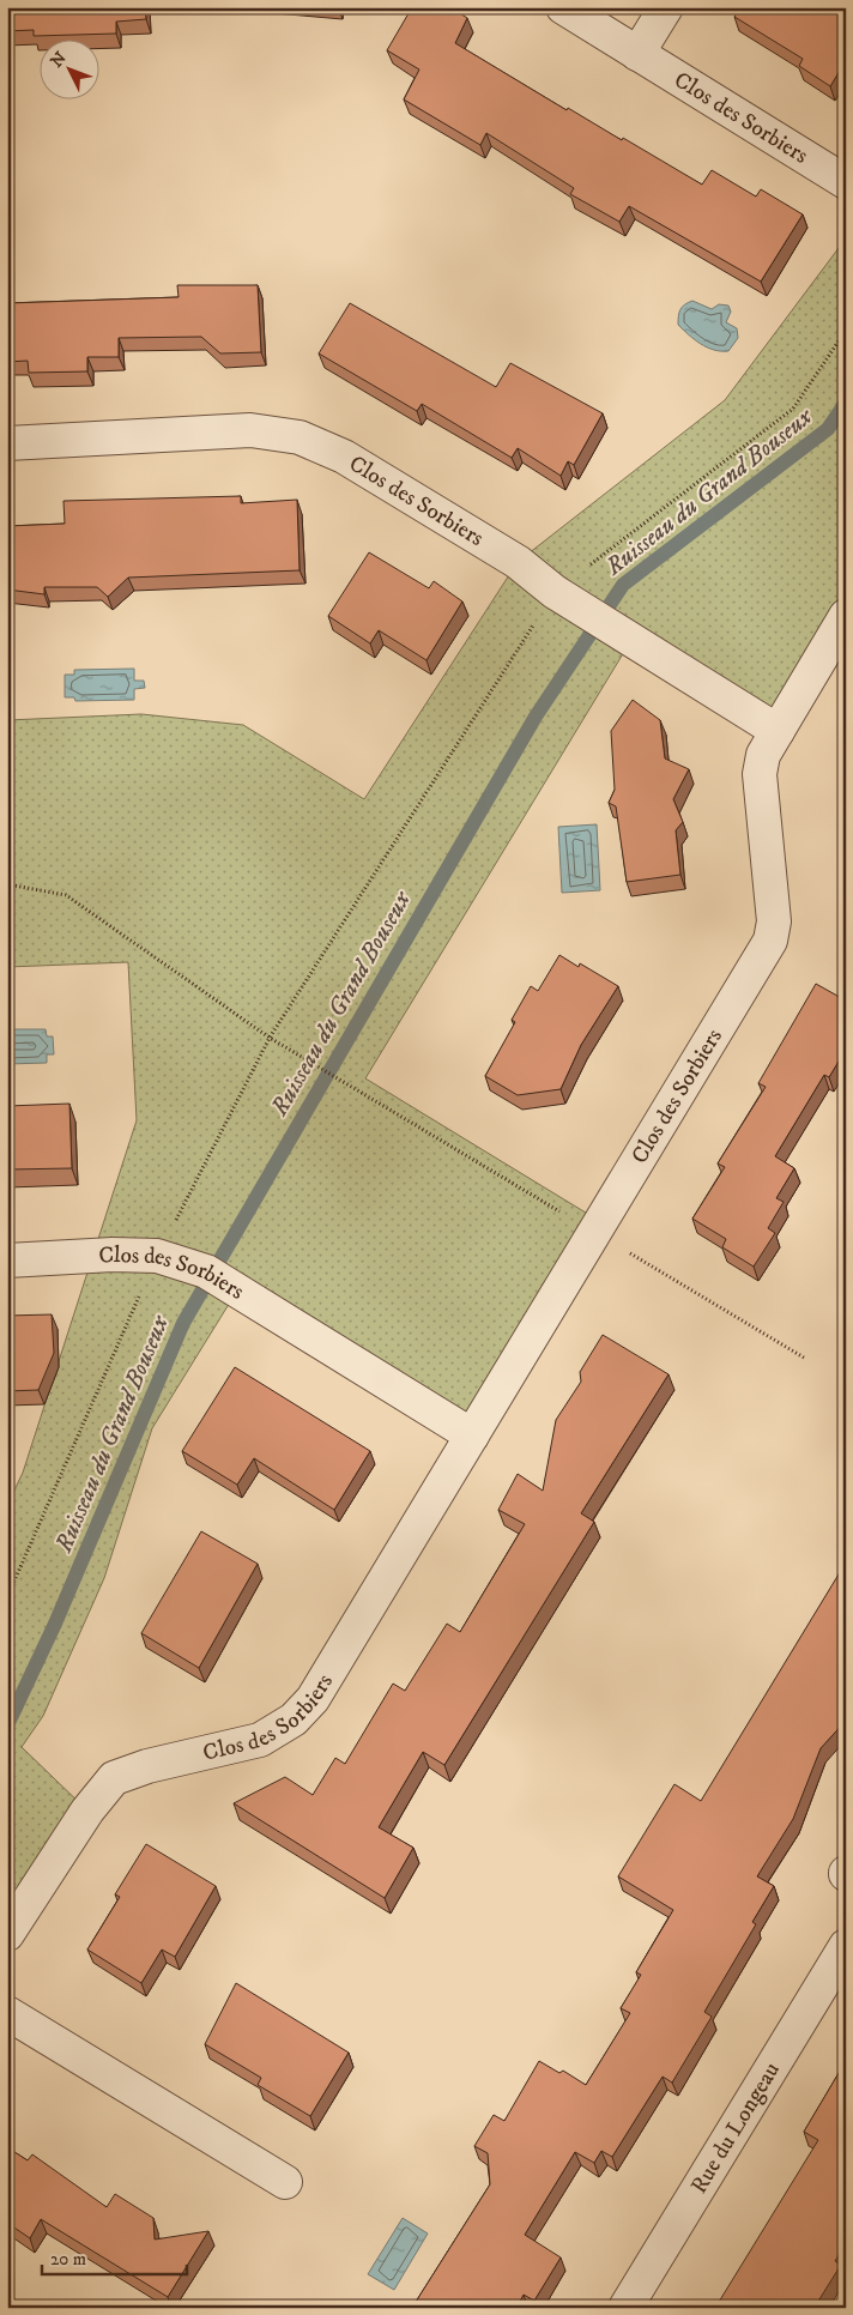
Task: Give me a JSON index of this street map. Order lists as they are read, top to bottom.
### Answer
{
  "streets": {
    "street": ["Clos des Sorbiers", "Rue du Longeau"]
  },
  "water": ["Ruisseau du Grand Bouseux"],
  "scale_bar": "20 m",
  "north": "top left"
}
